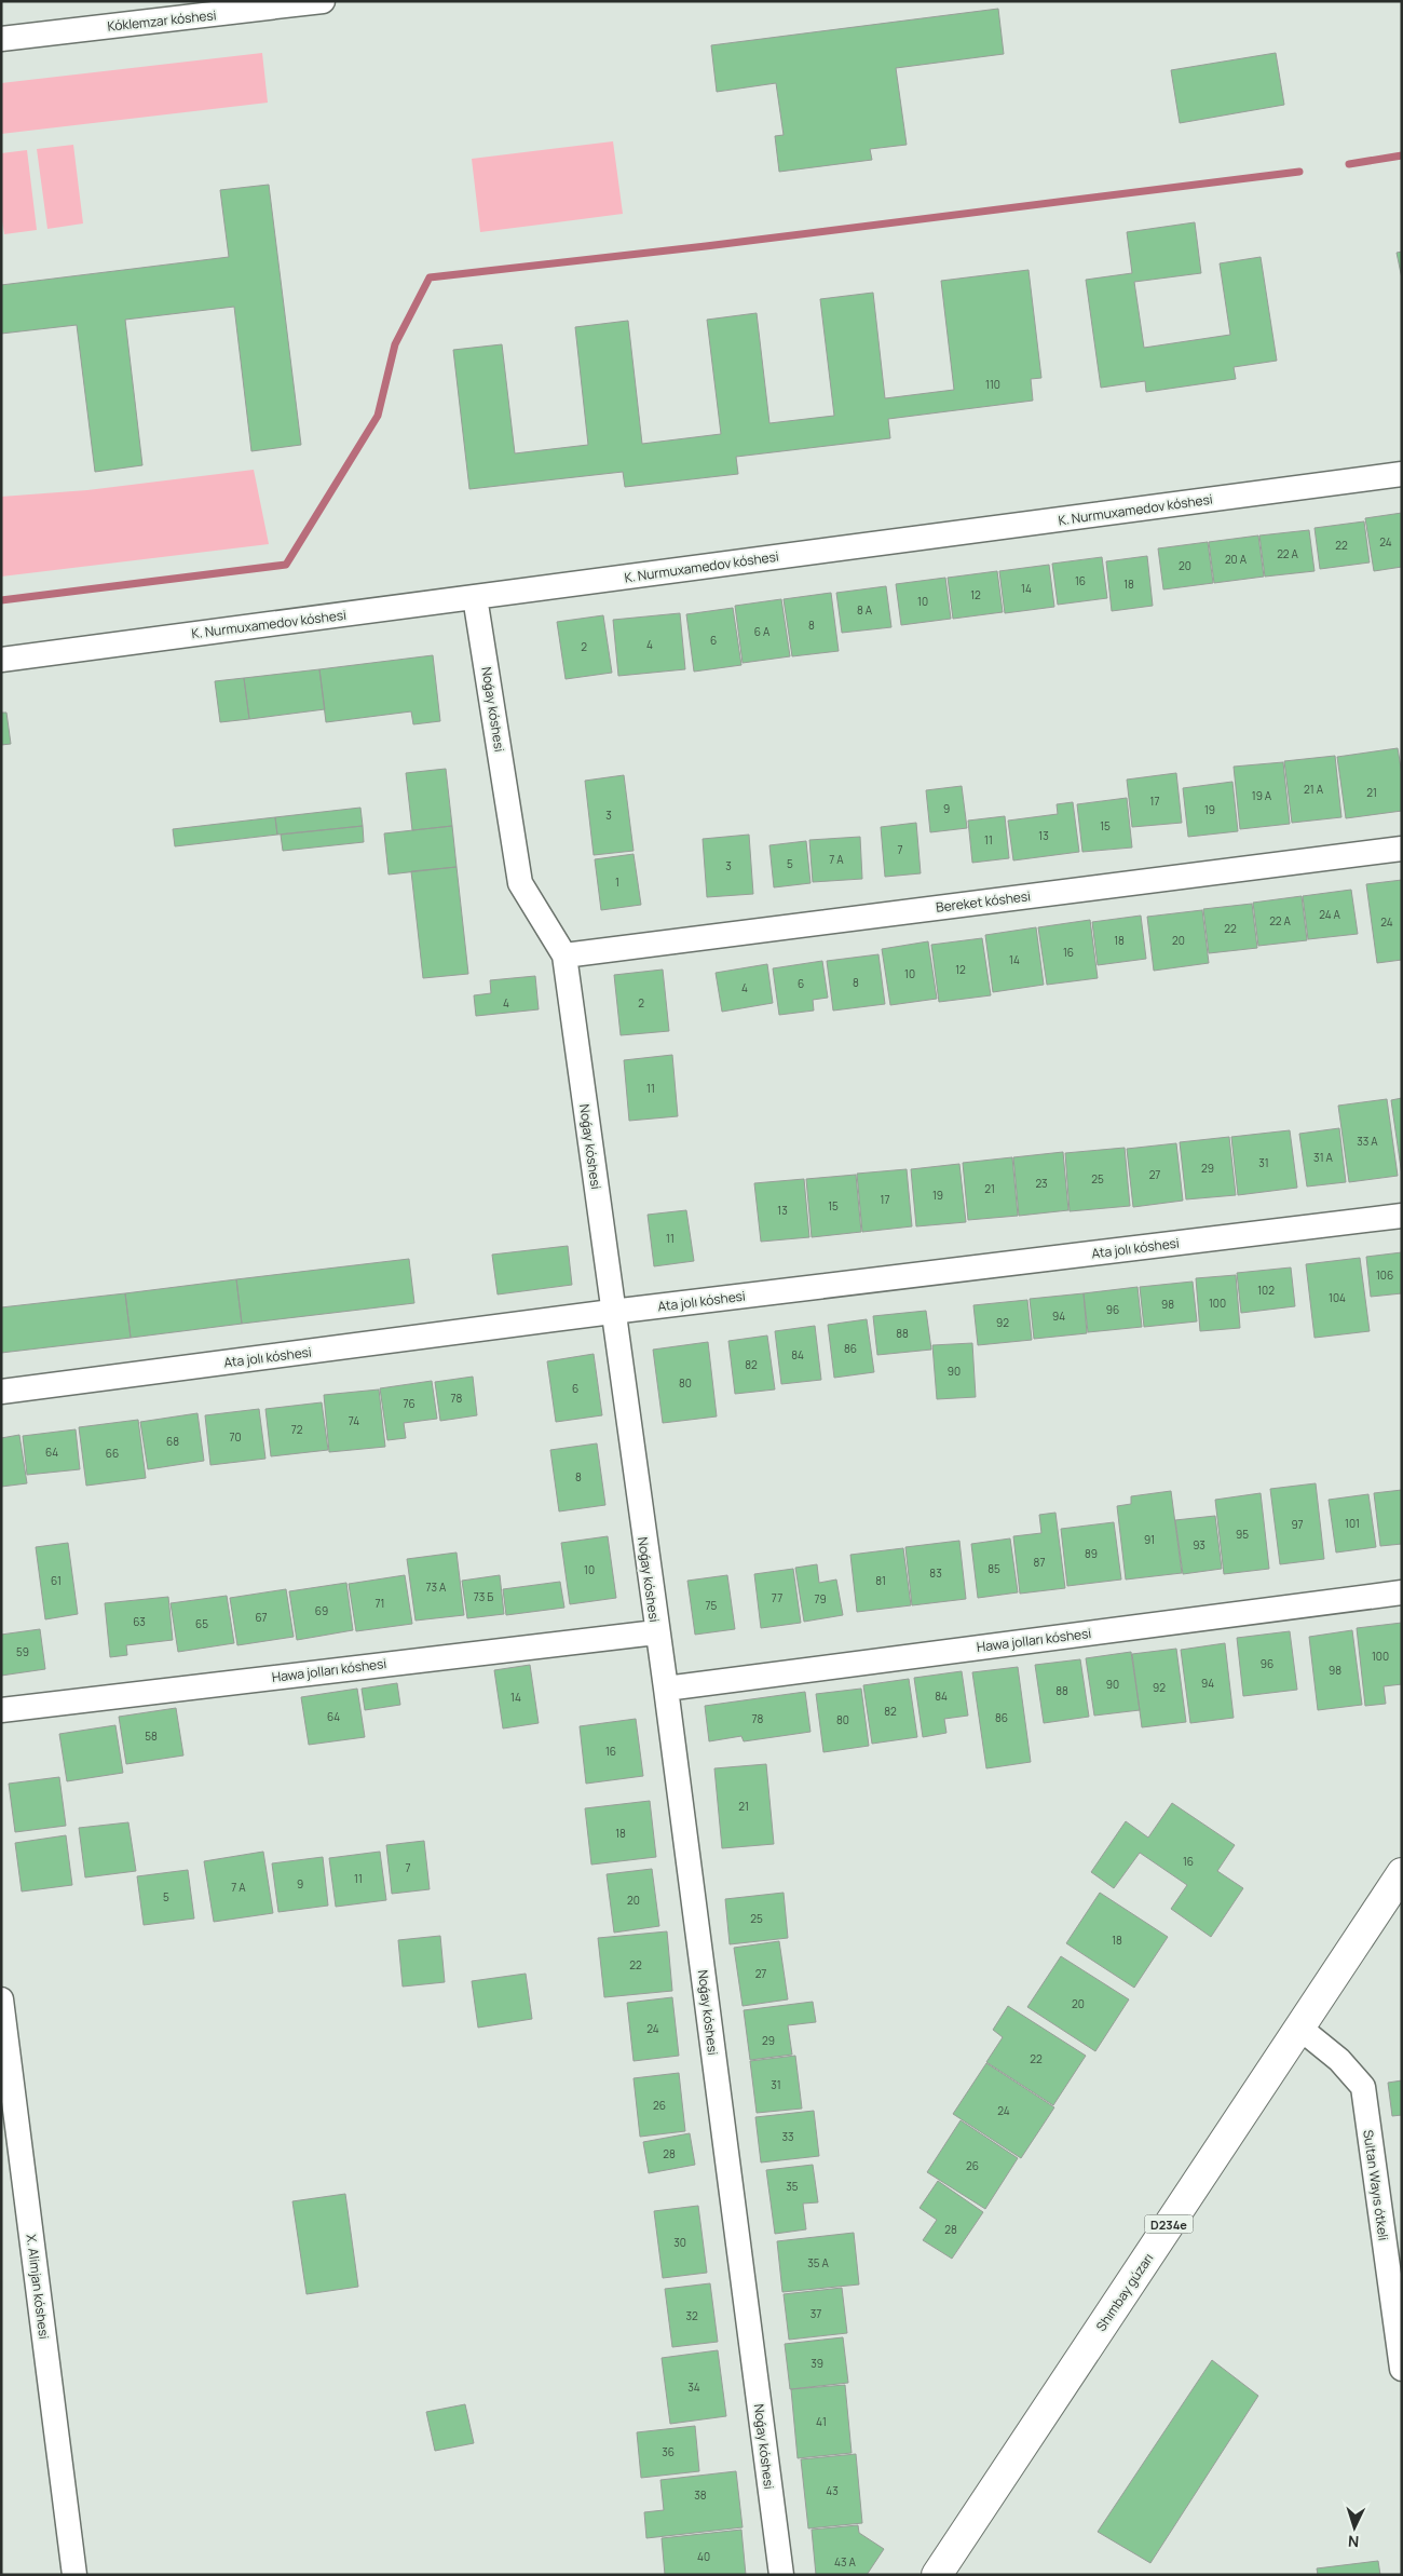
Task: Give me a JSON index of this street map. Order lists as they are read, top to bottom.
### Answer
{
  "streets": {
    "main road": ["D234e", "Shımbay gúzarı"],
    "street": [
      "Kóklemzar kóshesi",
      "K. Nurmuxamedov kóshesi",
      "Noǵay kóshesi",
      "Bereket kóshesi",
      "Ata jolı kóshesi",
      "Hawa jolları kóshesi",
      "Sultan Wayıs ótkeli",
      "X. Alimjan kóshesi"
    ]
  },
  "crossings": [
    ["K. Nurmuxamedov kóshesi", "Noǵay kóshesi"],
    ["Noǵay kóshesi", "Bereket kóshesi"],
    ["Noǵay kóshesi", "Ata jolı kóshesi"],
    ["Noǵay kóshesi", "Hawa jolları kóshesi"],
    ["Sultan Wayıs ótkeli", "Shımbay gúzarı"]
  ],
  "house_numbers": [
    "110",
    "24",
    "22",
    "22 А",
    "20 А",
    "20",
    "16",
    "18",
    "14",
    "12",
    "10",
    "8 А",
    "8",
    "6 А",
    "6",
    "4",
    "2",
    "21 А",
    "21",
    "19 А",
    "17",
    "9",
    "19",
    "3",
    "15",
    "13",
    "11",
    "7",
    "7 А",
    "5",
    "3",
    "1",
    "24 А",
    "22 А",
    "24",
    "22",
    "18",
    "20",
    "16",
    "14",
    "12",
    "10",
    "8",
    "6",
    "4",
    "4",
    "2",
    "11",
    "33 А",
    "31 А",
    "31",
    "29",
    "27",
    "25",
    "23",
    "21",
    "19",
    "17",
    "15",
    "13",
    "11",
    "106",
    "102",
    "104",
    "100",
    "98",
    "96",
    "94",
    "92",
    "88",
    "86",
    "84",
    "82",
    "90",
    "80",
    "6",
    "78",
    "76",
    "74",
    "72",
    "70",
    "68",
    "64",
    "66",
    "8",
    "101",
    "97",
    "95",
    "91",
    "93",
    "89",
    "87",
    "85",
    "10",
    "83",
    "61",
    "81",
    "73 А",
    "73 Б",
    "77",
    "79",
    "71",
    "75",
    "69",
    "67",
    "63",
    "65",
    "59",
    "100",
    "96",
    "98",
    "94",
    "90",
    "92",
    "88",
    "84",
    "14",
    "82",
    "64",
    "86",
    "78",
    "80",
    "58",
    "16",
    "21",
    "18",
    "16",
    "7",
    "11",
    "9",
    "7 А",
    "5",
    "20",
    "25",
    "18",
    "22",
    "27",
    "20",
    "24",
    "29",
    "22",
    "31",
    "26",
    "24",
    "33",
    "28",
    "26",
    "35",
    "28",
    "30",
    "35 А",
    "37",
    "32",
    "39",
    "34",
    "41",
    "36",
    "43",
    "38",
    "40",
    "43 А"
  ],
  "north": "bottom"
}
